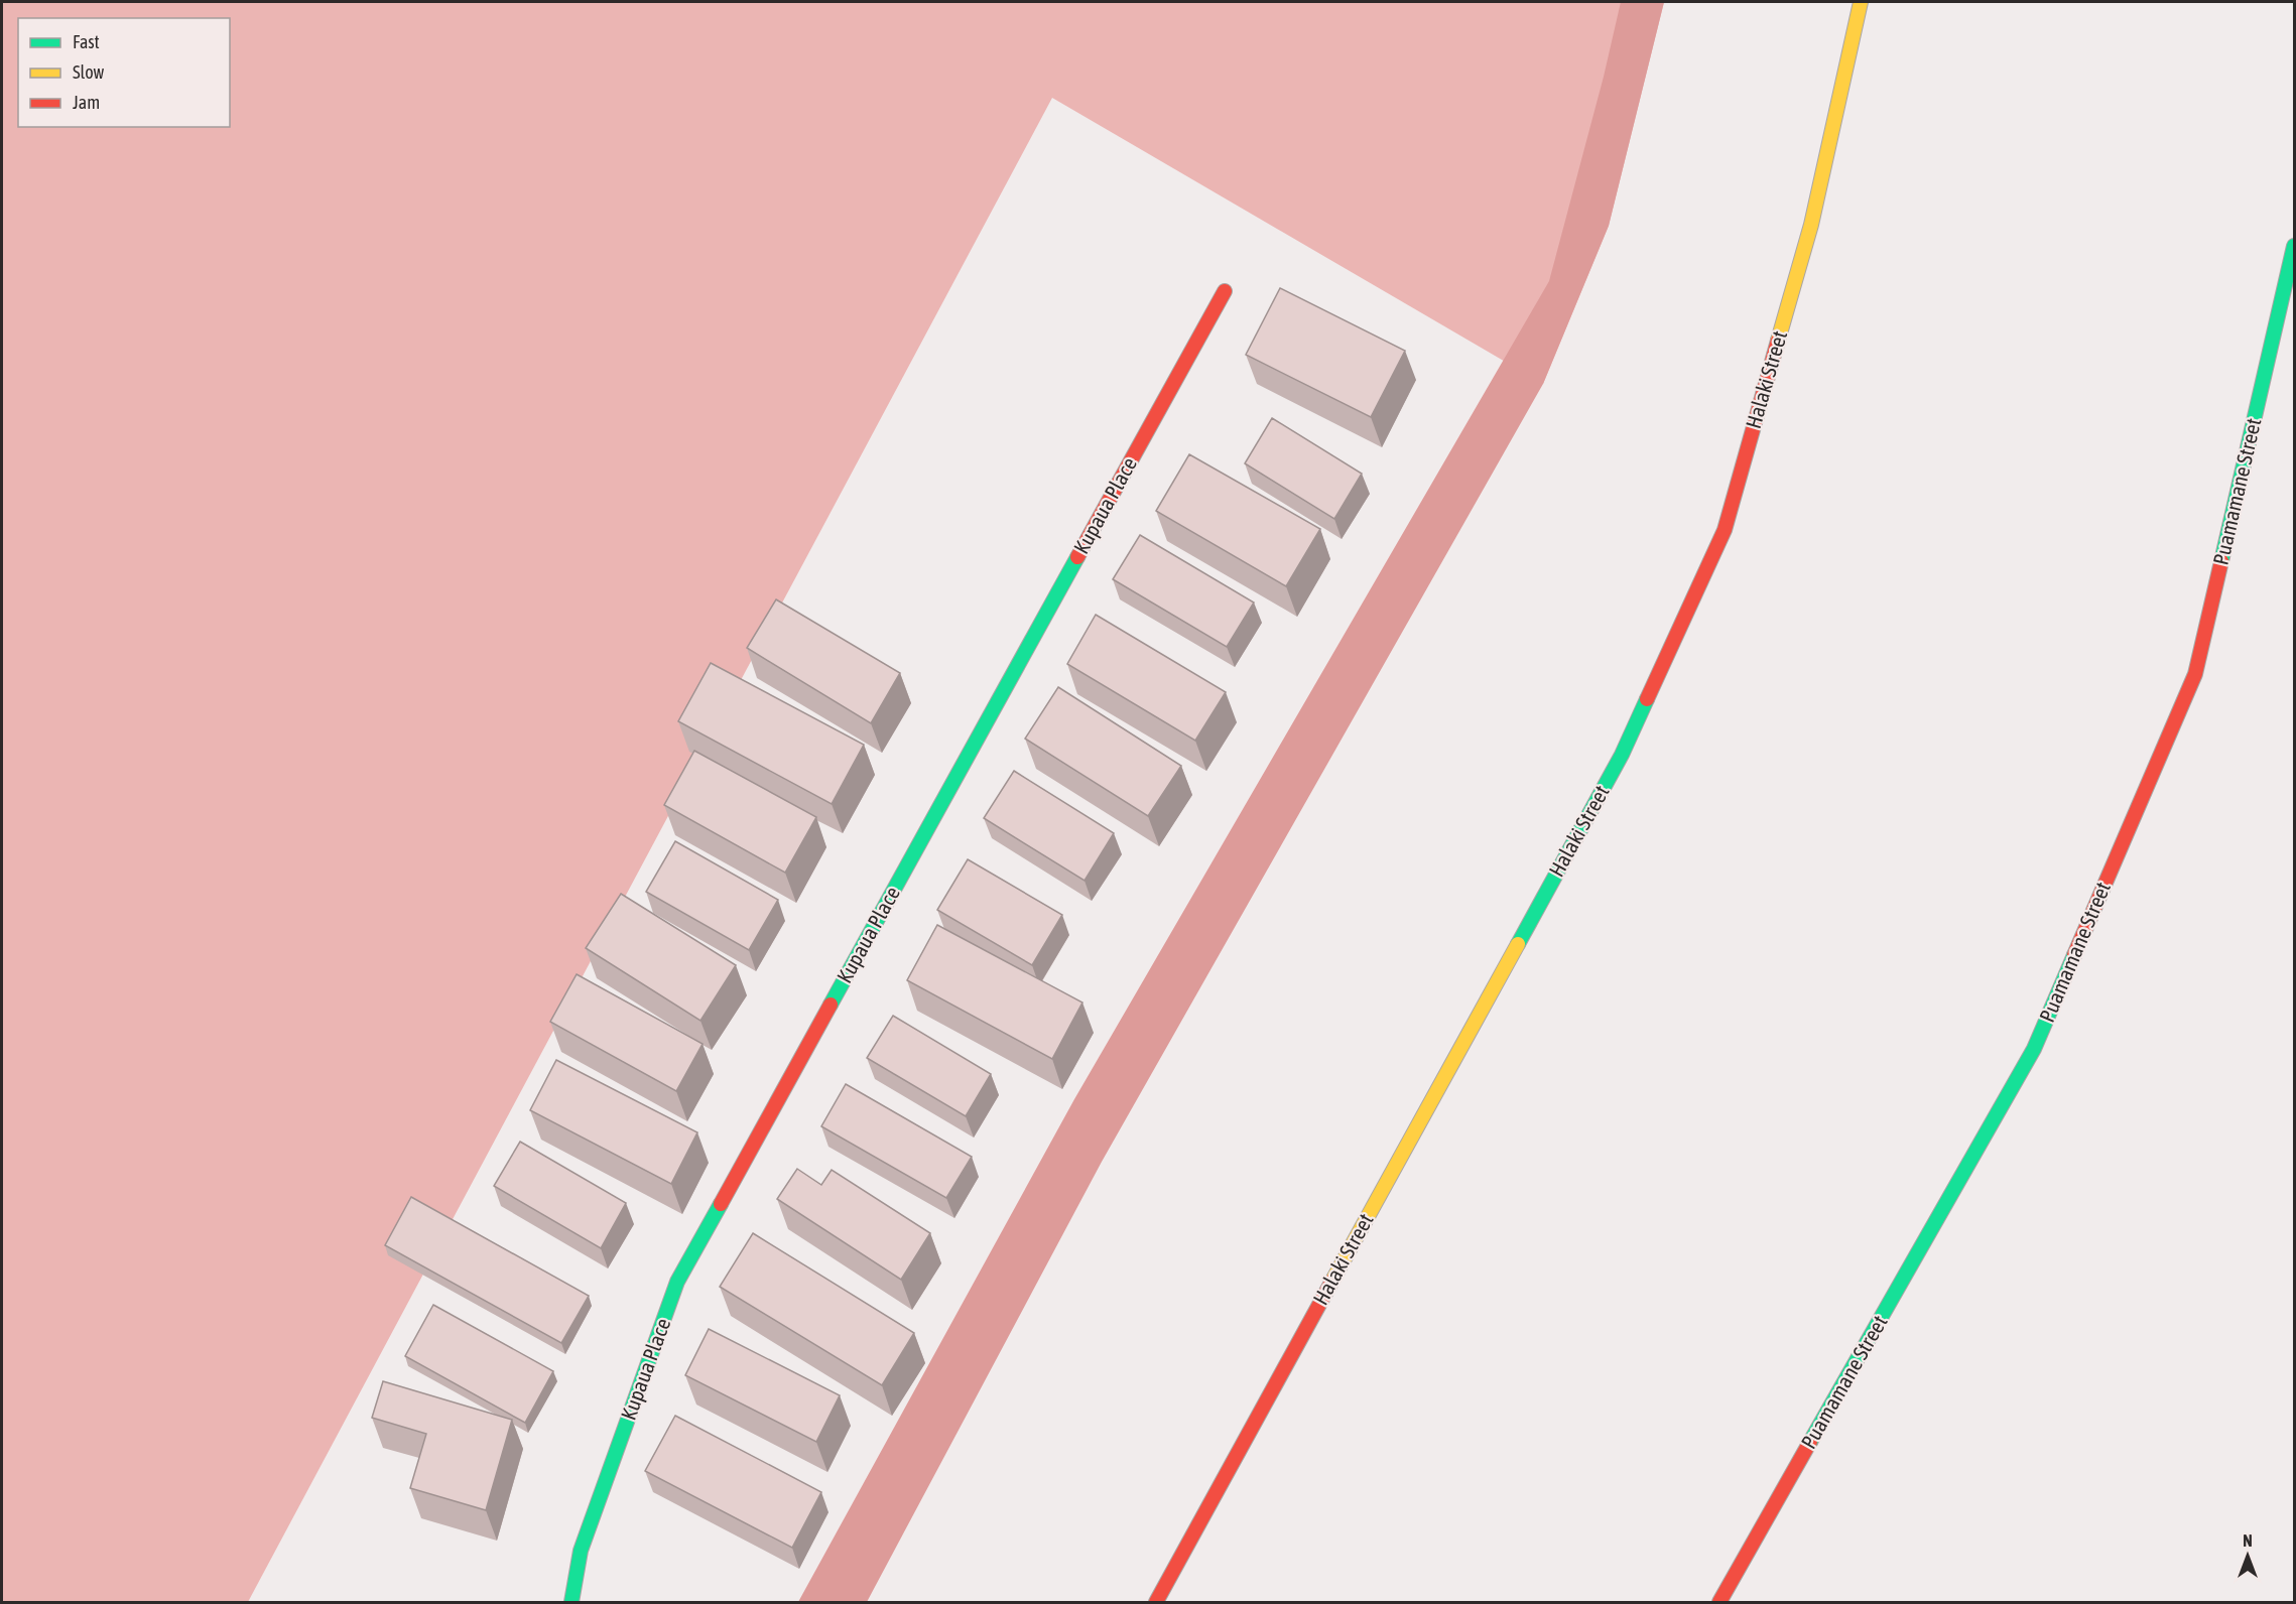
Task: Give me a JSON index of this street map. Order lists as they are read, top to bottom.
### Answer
{
  "streets": {
    "street": ["Halaki Street", "Puamamane Street", "Kupaua Place"]
  },
  "legend": ["Fast", "Slow", "Jam"],
  "north": "top"
}
